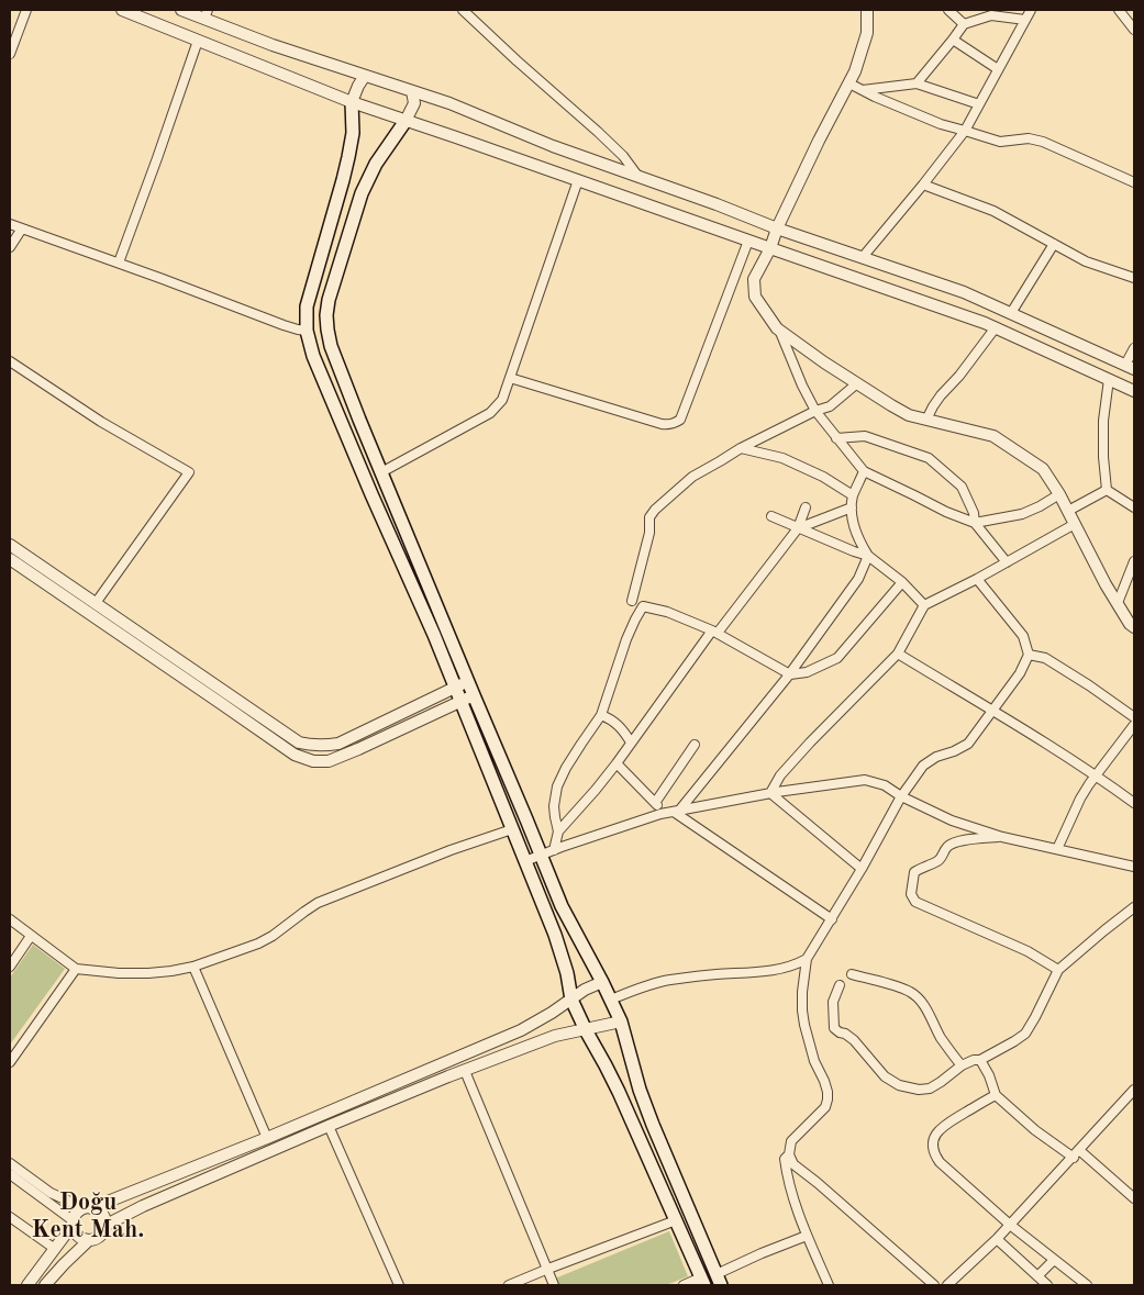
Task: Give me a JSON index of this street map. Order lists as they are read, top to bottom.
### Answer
{
  "districts": ["Doğu Kent Mah."]
}
